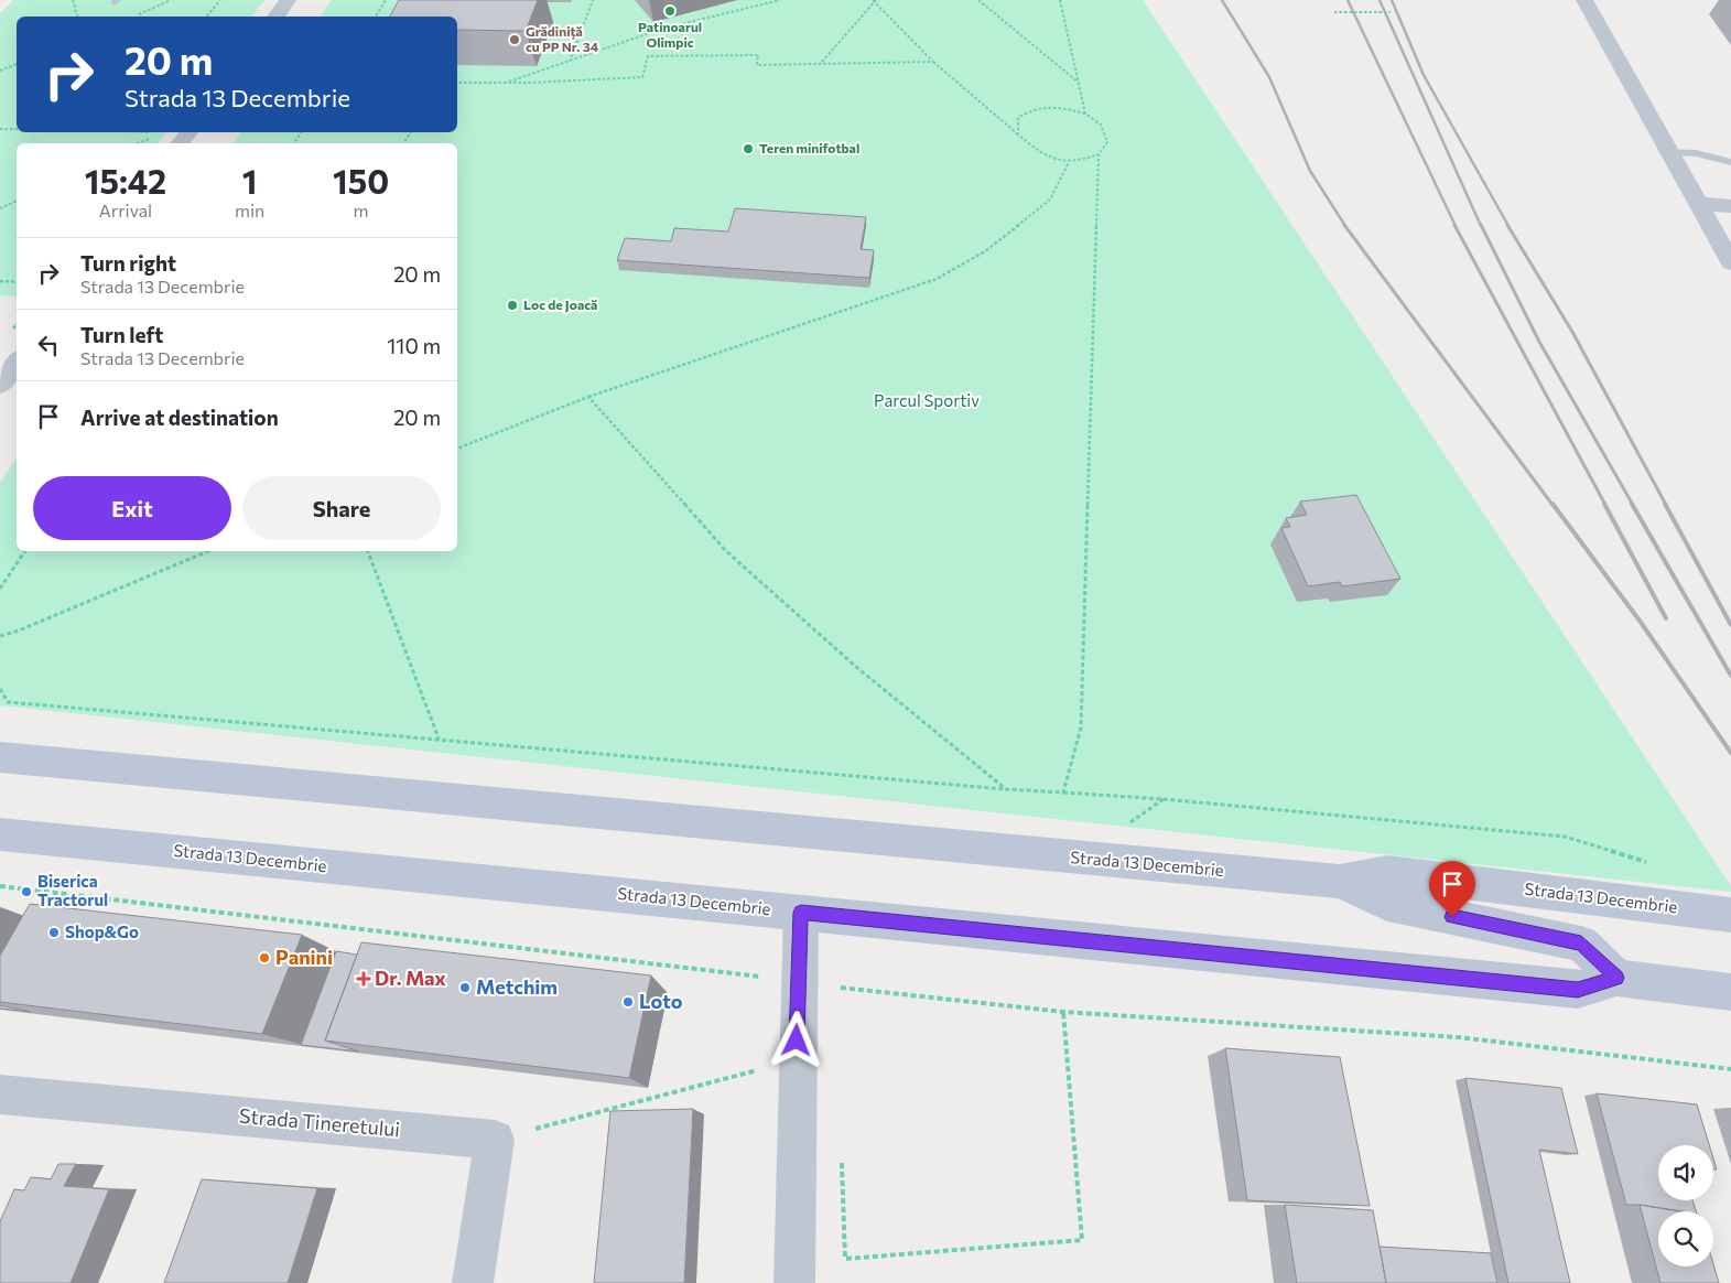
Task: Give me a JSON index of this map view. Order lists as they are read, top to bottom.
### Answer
{
  "streets": {
    "main road": ["Strada 13 Decembrie"],
    "street": ["Strada Tineretului"]
  },
  "parks": ["Parcul Sportiv"],
  "places": {
    "other": [
      "Patinoarul Olimpic",
      "Grădiniță cu PP Nr. 34",
      "Teren minifotbal",
      "Loc de Joacă",
      "Biserica Tractorul",
      "Shop&Go",
      "Panini",
      "Metchim",
      "Loto"
    ],
    "health": ["Dr. Max"]
  },
  "page": {
    "turn": ["20 m", "Strada 13 Decembrie"],
    "eta": [
      "15:42",
      "Arrival",
      "1",
      "min",
      "150",
      "m"
    ],
    "list": [
      {
        "name": "Turn right",
        "note": "Strada 13 Decembrie",
        "value": "20 m"
      },
      {
        "name": "Turn left",
        "note": "Strada 13 Decembrie",
        "value": "110 m"
      },
      {
        "name": "Arrive at destination",
        "value": "20 m"
      }
    ],
    "buttons": ["Exit", "Share"]
  }
}
